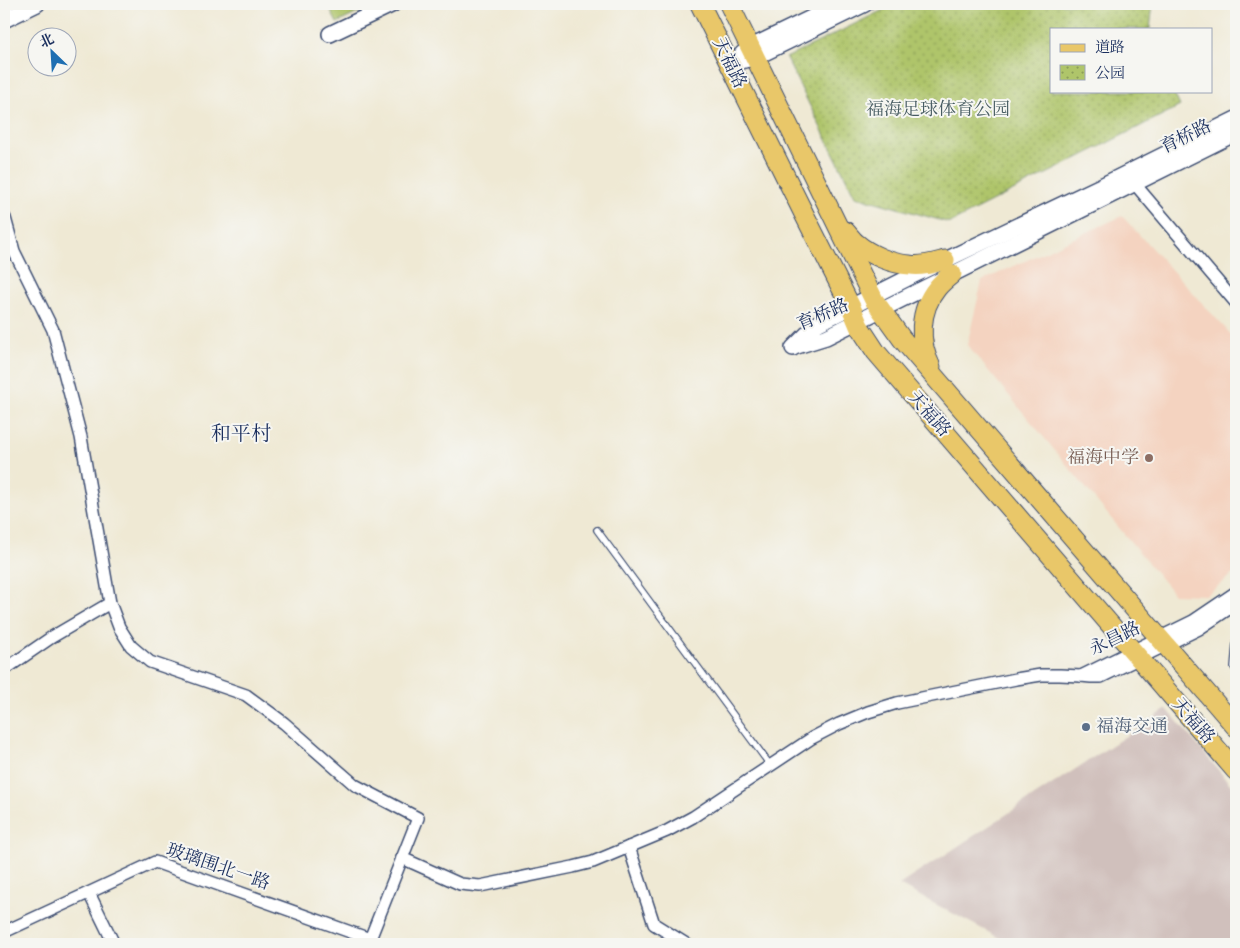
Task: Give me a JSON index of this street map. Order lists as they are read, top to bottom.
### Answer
{
  "streets": {
    "main road": ["天福路"],
    "street": ["育桥路", "永昌路", "玻璃围北一路"]
  },
  "crossings": [
    ["天福路", "育桥路"],
    ["天福路", "永昌路"]
  ],
  "districts": ["和平村"],
  "parks": ["福海足球体育公园"],
  "places": ["福海中学", "福海交通"],
  "legend": ["道路", "公园"],
  "north": "top left"
}
